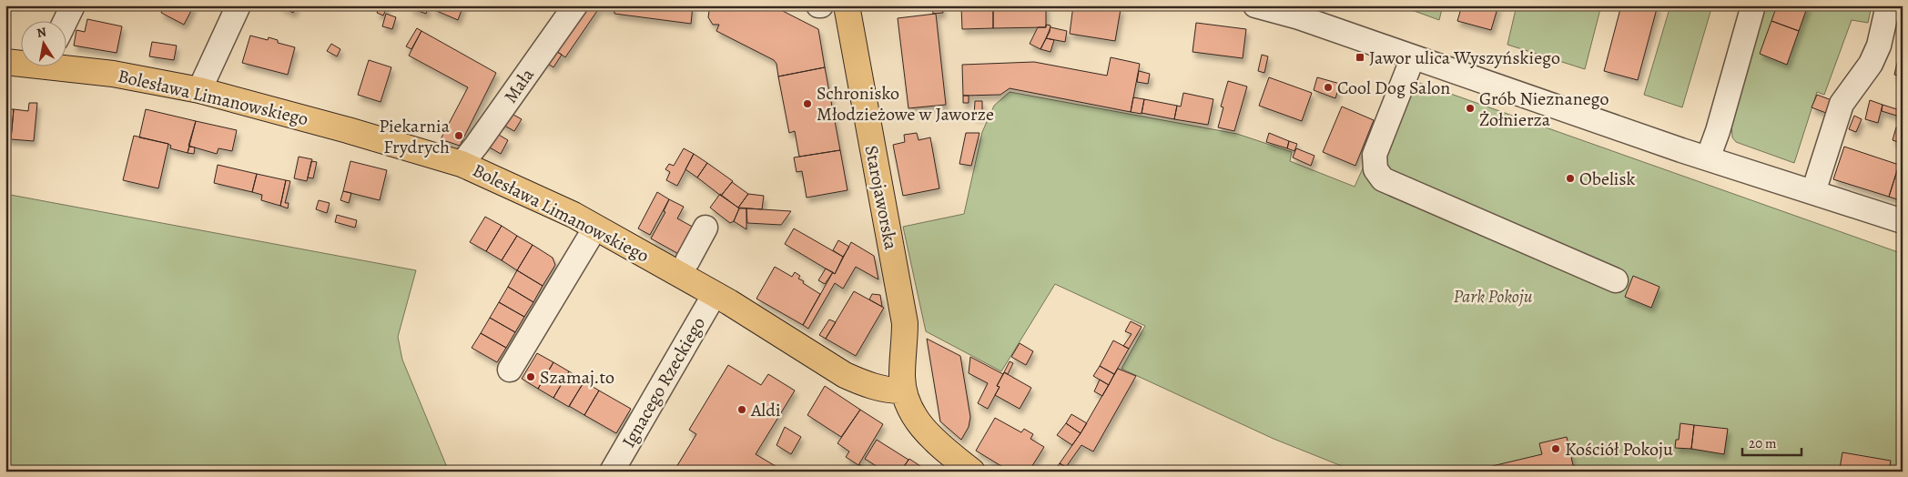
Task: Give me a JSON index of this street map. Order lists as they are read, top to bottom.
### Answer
{
  "streets": {
    "main road": ["Bolesława Limanowskiego", "Starojaworska"],
    "street": ["Mała", "Ignacego Rzeckiego"]
  },
  "crossings": [
    ["Mała", "Bolesława Limanowskiego"],
    ["Bolesława Limanowskiego", "Starojaworska"],
    ["Bolesława Limanowskiego", "Ignacego Rzeckiego"]
  ],
  "parks": ["Park Pokoju"],
  "places": {
    "transit": ["Jawor ulica Wyszyńskiego"],
    "other": [
      "Cool Dog Salon",
      "Schronisko Młodzieżowe w Jaworze",
      "Grób Nieznanego Żołnierza",
      "Piekarnia Frydrych",
      "Obelisk",
      "Szamaj.to",
      "Aldi",
      "Kościół Pokoju"
    ]
  },
  "scale_bar": "20 m",
  "north": "top"
}
